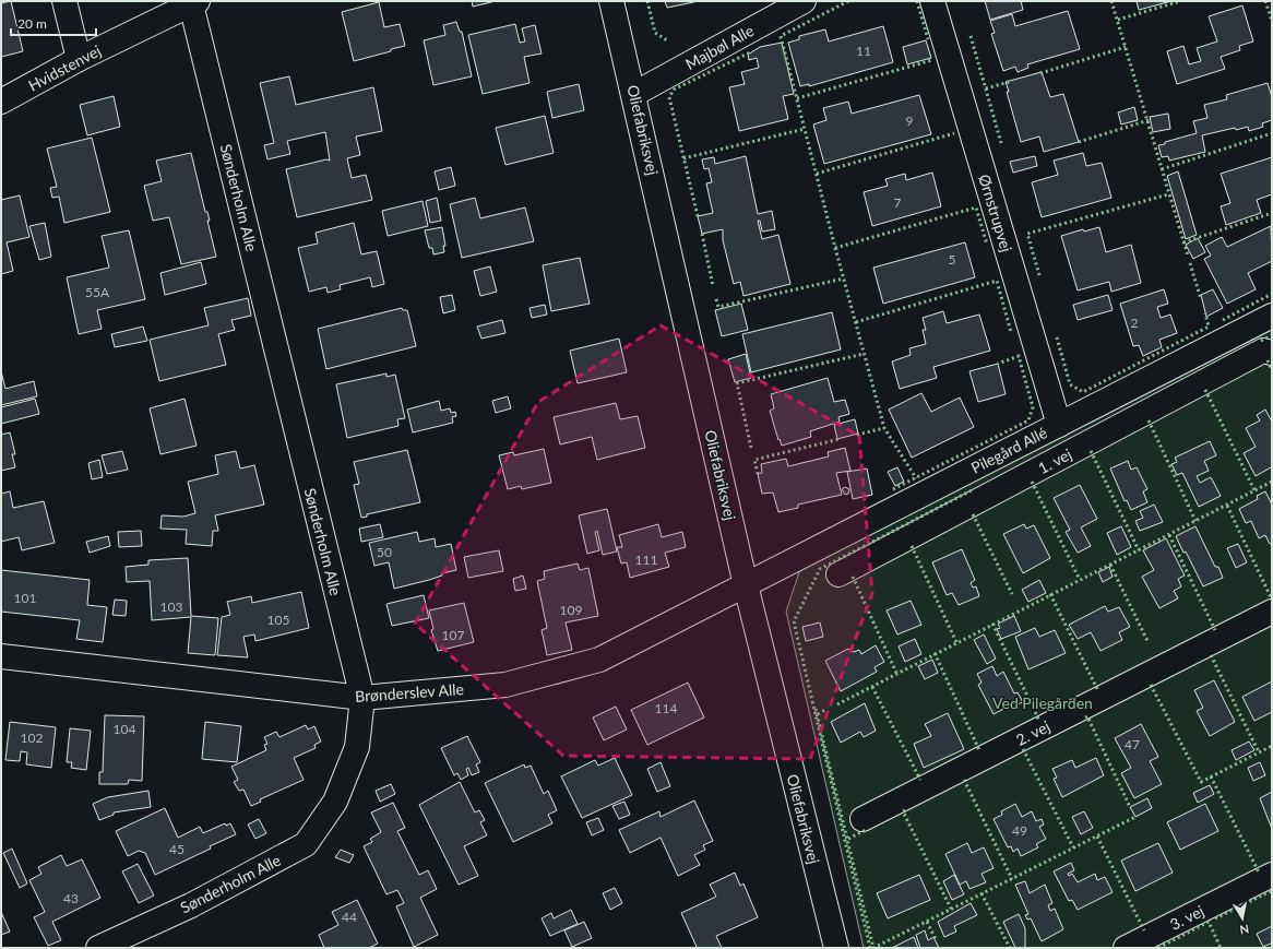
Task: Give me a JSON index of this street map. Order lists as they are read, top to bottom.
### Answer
{
  "streets": {
    "street": [
      "Majbøl Alle",
      "Hvidstenvej",
      "Oliefabriksvej",
      "Sønderholm Alle",
      "Ørnstrupvej",
      "Pilegård Allé",
      "1. vej",
      "Brønderslev Alle",
      "2. vej",
      "3. vej"
    ]
  },
  "crossings": [
    ["Majbøl Alle", "Oliefabriksvej"],
    ["Hvidstenvej", "Sønderholm Alle"],
    ["Oliefabriksvej", "Pilegård Allé"],
    ["Oliefabriksvej", "Brønderslev Alle"],
    ["Sønderholm Alle", "Brønderslev Alle"],
    ["Ørnstrupvej", "Pilegård Allé"],
    ["Pilegård Allé", "Brønderslev Alle"]
  ],
  "parks": ["Ved Pilegården"],
  "house_numbers": [
    "11",
    "9",
    "7",
    "5",
    "55A",
    "2",
    "50",
    "111",
    "101",
    "103",
    "109",
    "105",
    "107",
    "114",
    "104",
    "102",
    "47",
    "49",
    "45",
    "43",
    "44"
  ],
  "scale_bar": "20 m",
  "north": "bottom"
}
